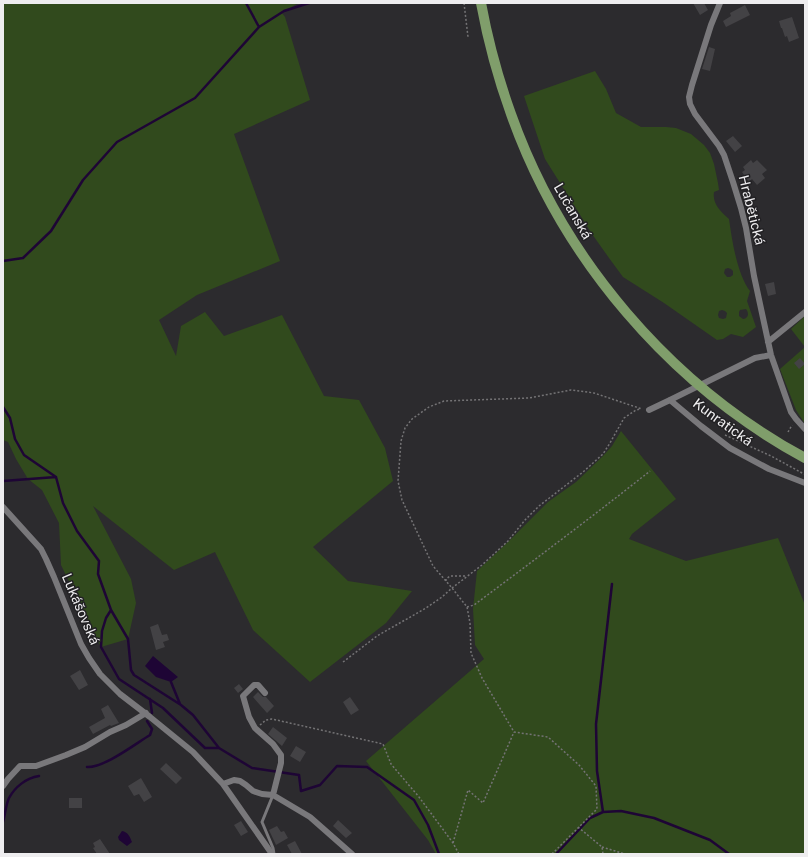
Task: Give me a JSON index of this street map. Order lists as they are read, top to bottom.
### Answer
{
  "streets": {
    "main road": ["Lučanská", "Kunratická"],
    "street": ["Hrabětická", "Lukášovská"]
  },
  "crossings": [
    ["Lučanská", "Kunratická"]
  ]
}
